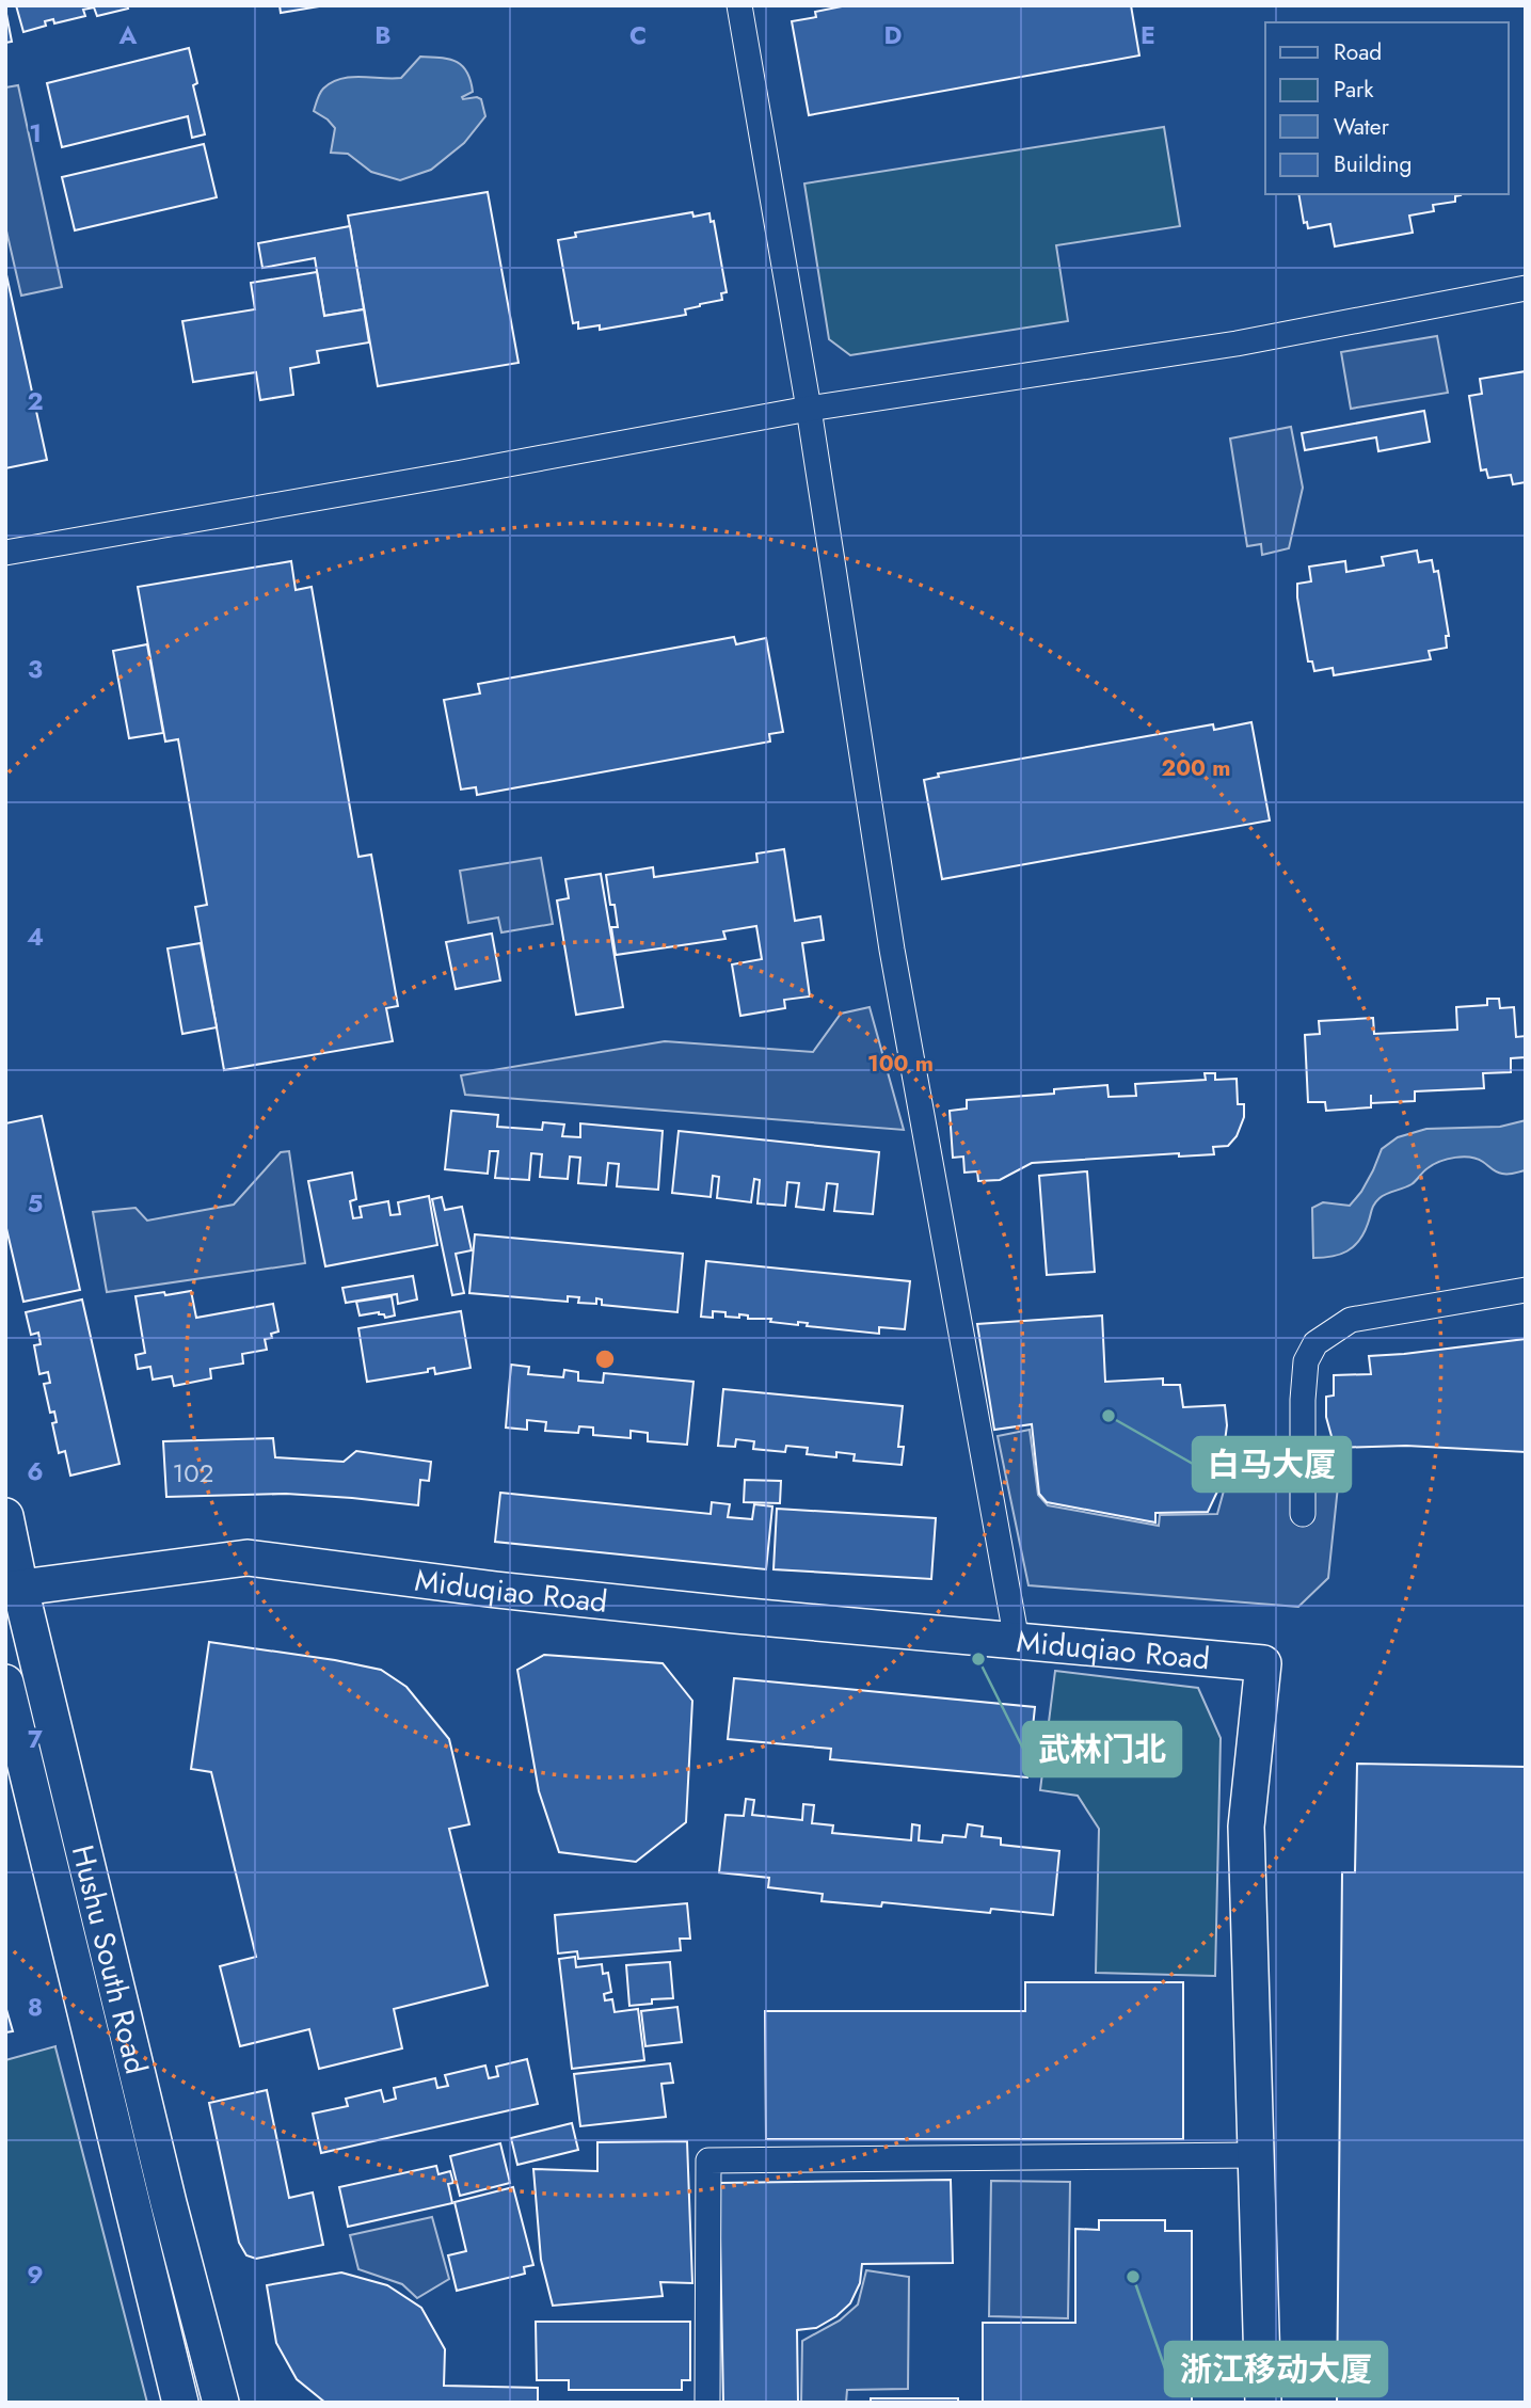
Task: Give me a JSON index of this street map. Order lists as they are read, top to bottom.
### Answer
{
  "streets": {
    "street": ["Miduqiao Road", "Hushu South Road"]
  },
  "crossings": [
    ["Miduqiao Road", "Hushu South Road"]
  ],
  "places": ["白马大厦", "武林门北", "浙江移动大厦"],
  "house_numbers": ["102"],
  "legend": [
    "Road",
    "Park",
    "Water",
    "Building"
  ],
  "grid": {
    "columns": [
      "A",
      "B",
      "C",
      "D",
      "E"
    ],
    "rows": [
      "1",
      "2",
      "3",
      "4",
      "5",
      "6",
      "7",
      "8",
      "9"
    ]
  },
  "rings": ["200 m", "100 m"]
}
